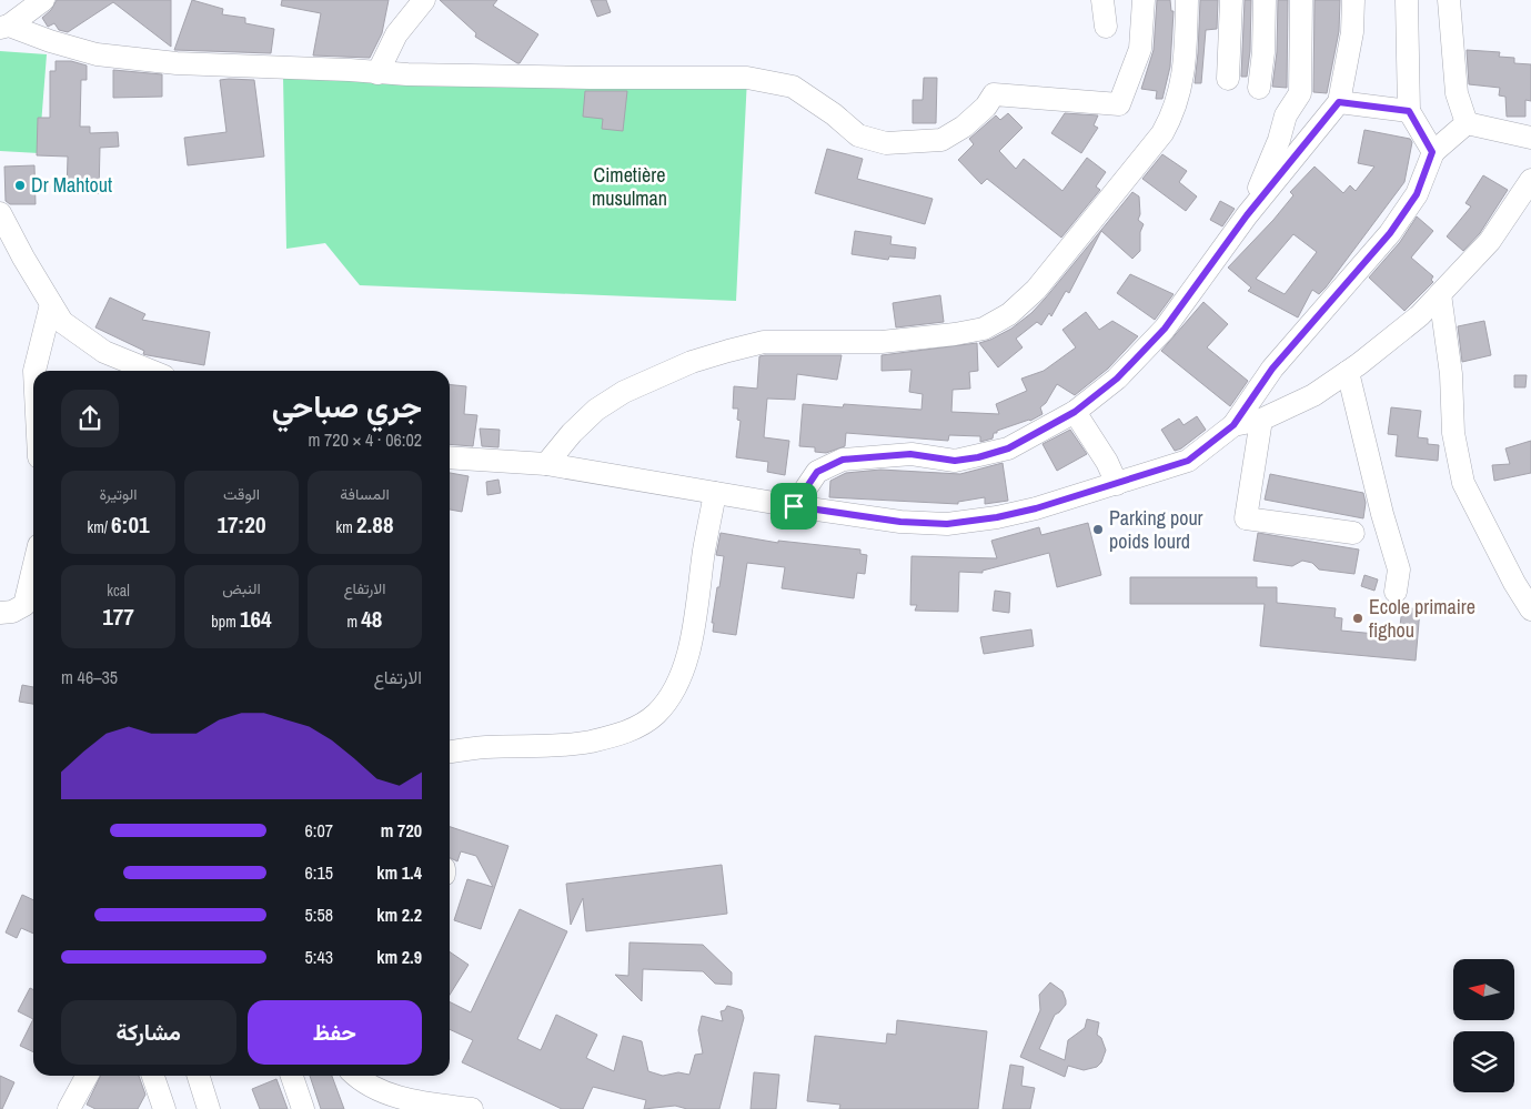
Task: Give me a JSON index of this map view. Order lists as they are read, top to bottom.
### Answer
{
  "parks": ["Cimetière musulman"],
  "places": ["Dr Mahtout", "Parking pour poids lourd", "Ecole primaire fighou"],
  "north": "left",
  "page": {
    "heading": ["جري صباحي", "06:02 · 4 × 720 m"],
    "stats": [
      ["المسافة", "2.88 km"],
      ["الوقت", "17:20"],
      ["الوتيرة", "6:01 /km"],
      ["الارتفاع", "48 m"],
      ["النبض", "164 bpm"],
      ["kcal", "177"]
    ],
    "chart": ["الارتفاع", "35–46 m"],
    "list": [
      {
        "name": "720 m",
        "note": "6:07"
      },
      {
        "name": "1.4 km",
        "note": "6:15"
      },
      {
        "name": "2.2 km",
        "note": "5:58"
      },
      {
        "name": "2.9 km",
        "note": "5:43"
      }
    ],
    "buttons": ["حفظ", "مشاركة"]
  }
}
